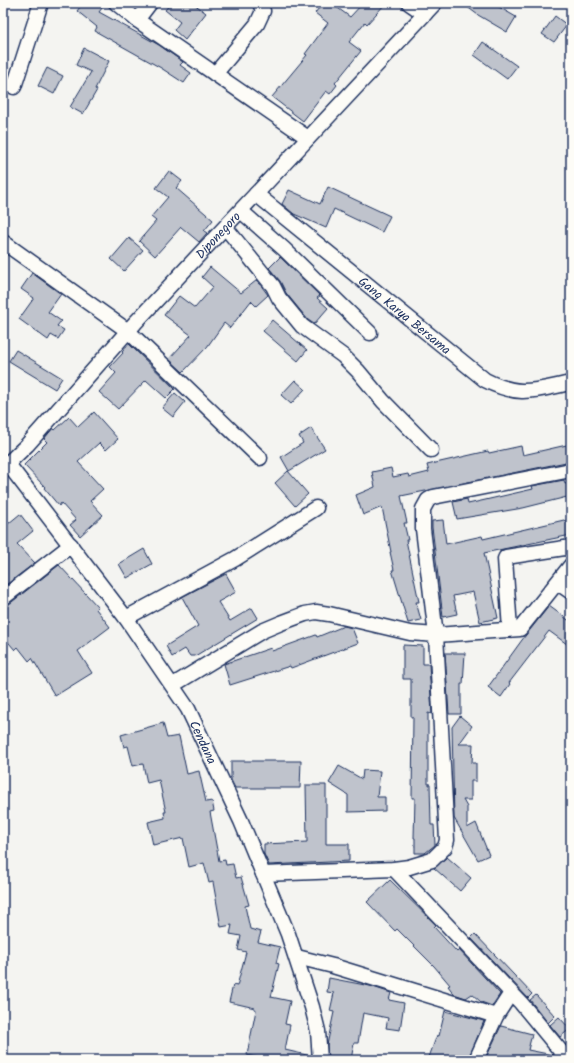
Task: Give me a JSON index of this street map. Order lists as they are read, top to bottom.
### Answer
{
  "streets": {
    "street": ["Diponegoro", "Gang Karya Bersama", "Cendana"]
  },
  "crossings": [
    ["Diponegoro", "Gang Karya Bersama"],
    ["Diponegoro", "Cendana"]
  ]
}
